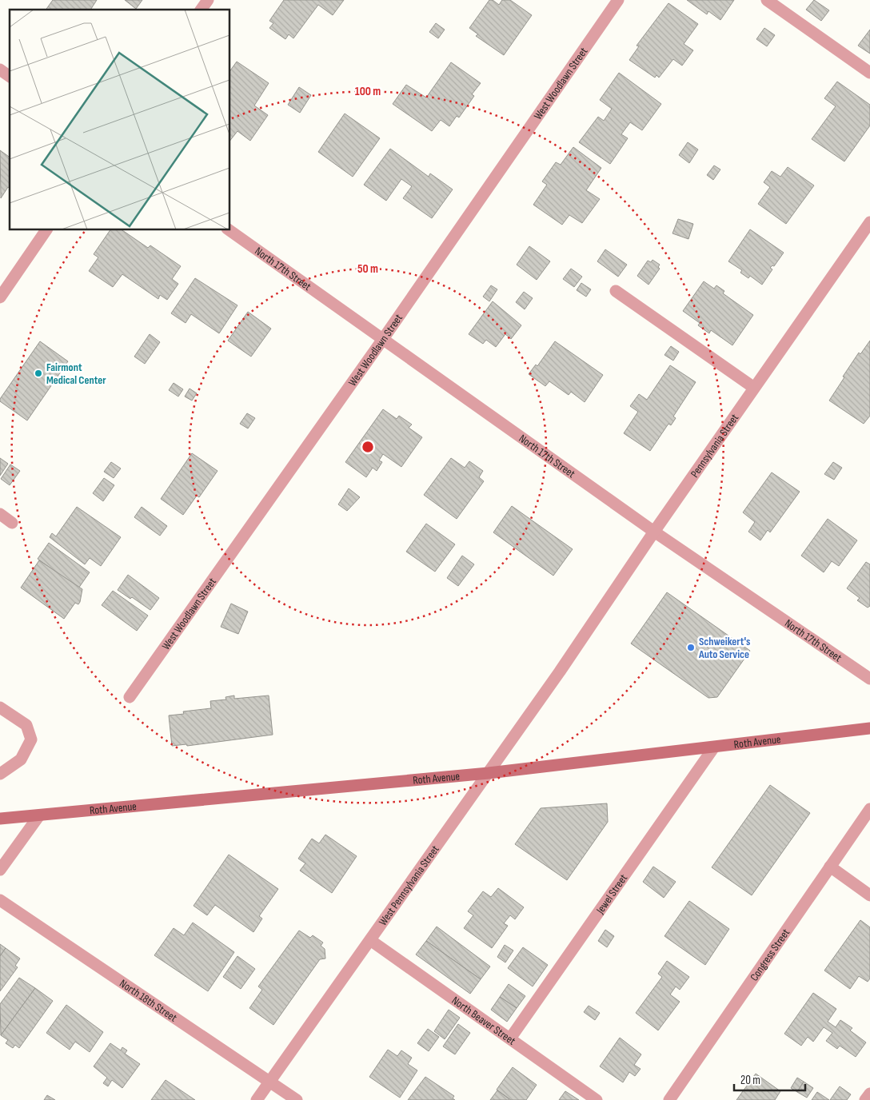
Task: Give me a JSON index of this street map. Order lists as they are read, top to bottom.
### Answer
{
  "streets": {
    "main road": ["Roth Avenue"],
    "street": [
      "West Woodlawn Street",
      "North 17th Street",
      "Pennsylvania Street",
      "West Pennsylvania Street",
      "Jewel Street",
      "Congress Street",
      "North 18th Street",
      "North Beaver Street"
    ]
  },
  "crossings": [
    ["West Woodlawn Street", "North 17th Street"],
    ["North 17th Street", "Pennsylvania Street"],
    ["Pennsylvania Street", "West Pennsylvania Street"],
    ["Roth Avenue", "West Pennsylvania Street"],
    ["Roth Avenue", "Jewel Street"],
    ["West Pennsylvania Street", "North 18th Street"],
    ["West Pennsylvania Street", "North Beaver Street"],
    ["Jewel Street", "North Beaver Street"]
  ],
  "places": ["Fairmont Medical Center", "Schweikert's Auto Service"],
  "scale_bar": "20 m",
  "rings": ["100 m", "50 m"]
}
